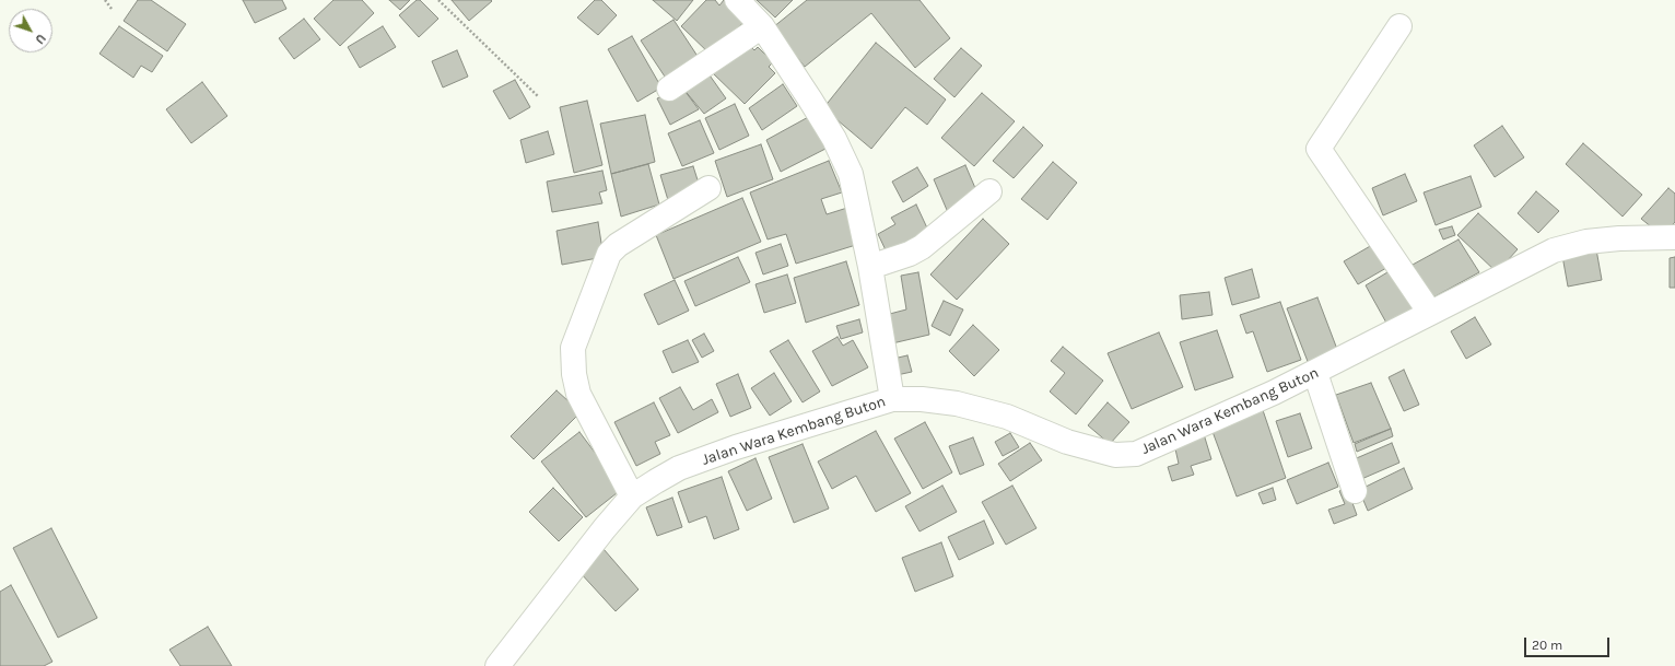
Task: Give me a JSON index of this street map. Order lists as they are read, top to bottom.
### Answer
{
  "streets": {
    "street": ["Jalan Wara Kembang Buton"]
  },
  "scale_bar": "20 m",
  "north": "bottom right"
}
